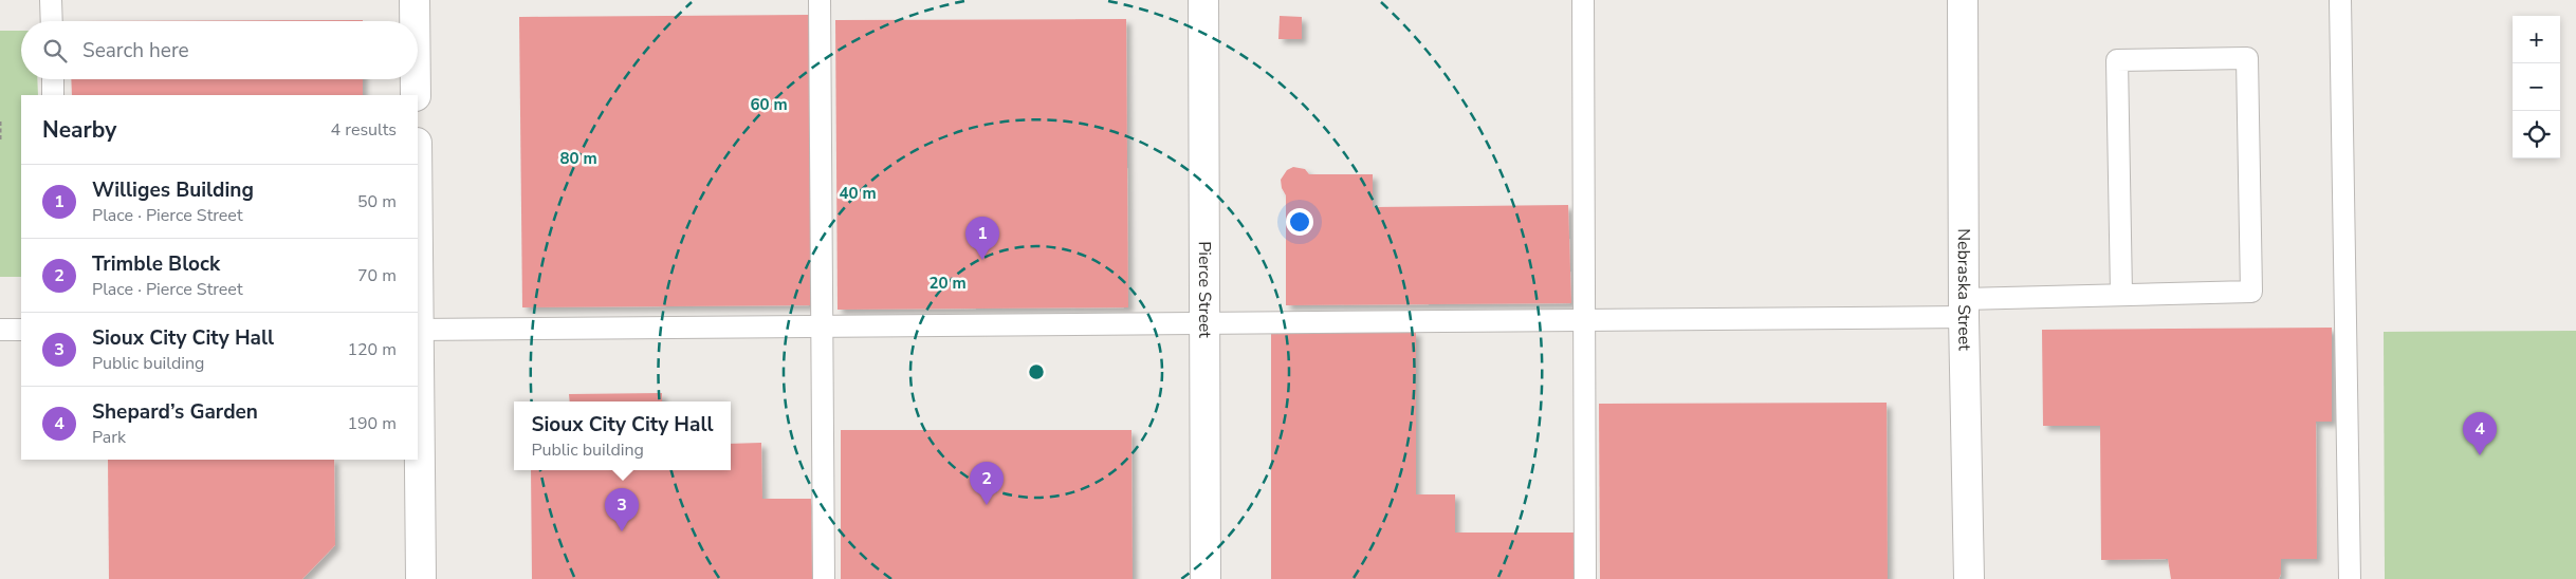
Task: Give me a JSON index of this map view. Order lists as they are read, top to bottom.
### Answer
{
  "streets": {
    "main road": ["Pierce Street", "Nebraska Street"]
  },
  "page": {
    "map_buttons": ["+", "−"],
    "search": "Search here",
    "heading": ["Nearby", "4 results"],
    "list": [
      {
        "mark": "1",
        "name": "Williges Building",
        "note": "Place · Pierce Street",
        "value": "50 m"
      },
      {
        "mark": "2",
        "name": "Trimble Block",
        "note": "Place · Pierce Street",
        "value": "70 m"
      },
      {
        "mark": "3",
        "name": "Sioux City City Hall",
        "note": "Public building",
        "value": "120 m"
      },
      {
        "mark": "4",
        "name": "Shepard’s Garden",
        "note": "Park",
        "value": "190 m"
      }
    ],
    "pins": [
      "1",
      "4",
      "2",
      "3"
    ],
    "popup": ["Sioux City City Hall", "Public building"]
  },
  "rings": [
    "60 m",
    "80 m",
    "40 m",
    "20 m"
  ]
}
